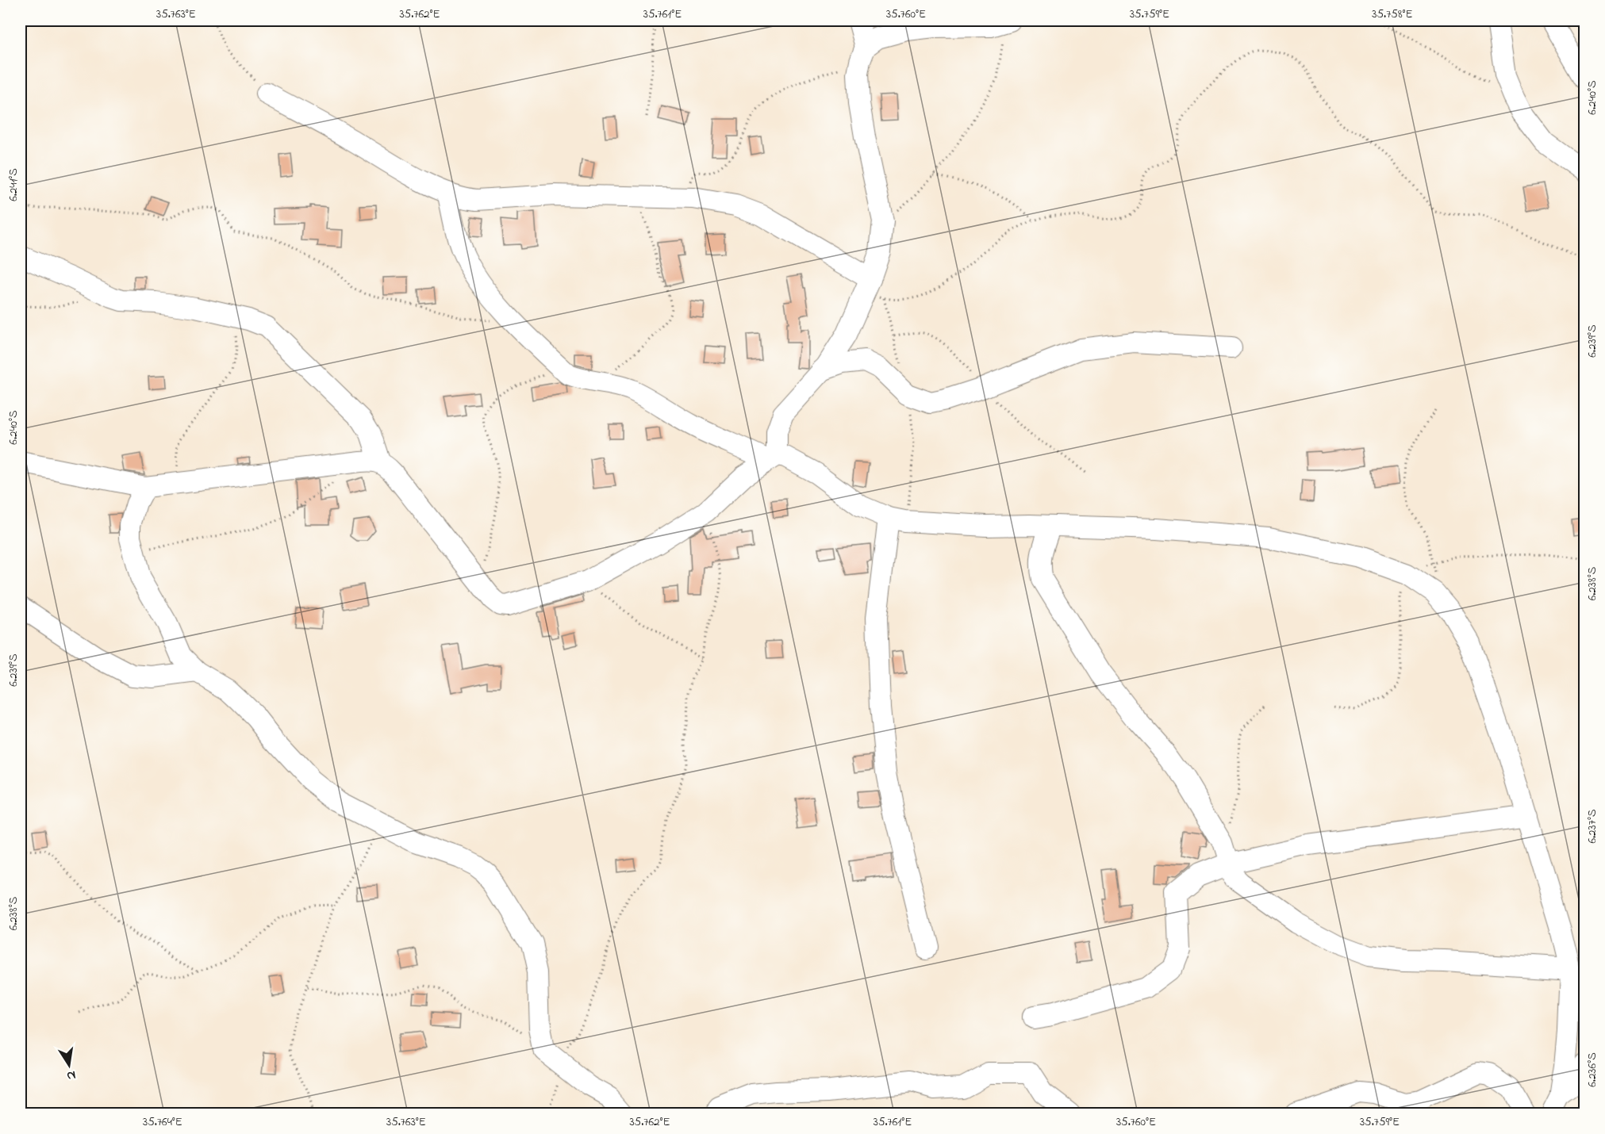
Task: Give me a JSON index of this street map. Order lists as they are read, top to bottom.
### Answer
{
  "north": "bottom",
  "coordinates": [
    "35.763°E",
    "35.762°E",
    "35.761°E",
    "35.760°E",
    "35.759°E",
    "35.758°E",
    "6.240°S",
    "6.241°S",
    "6.239°S",
    "6.238°S",
    "6.237°S",
    "6.236°S",
    "35.764°E"
  ]
}
